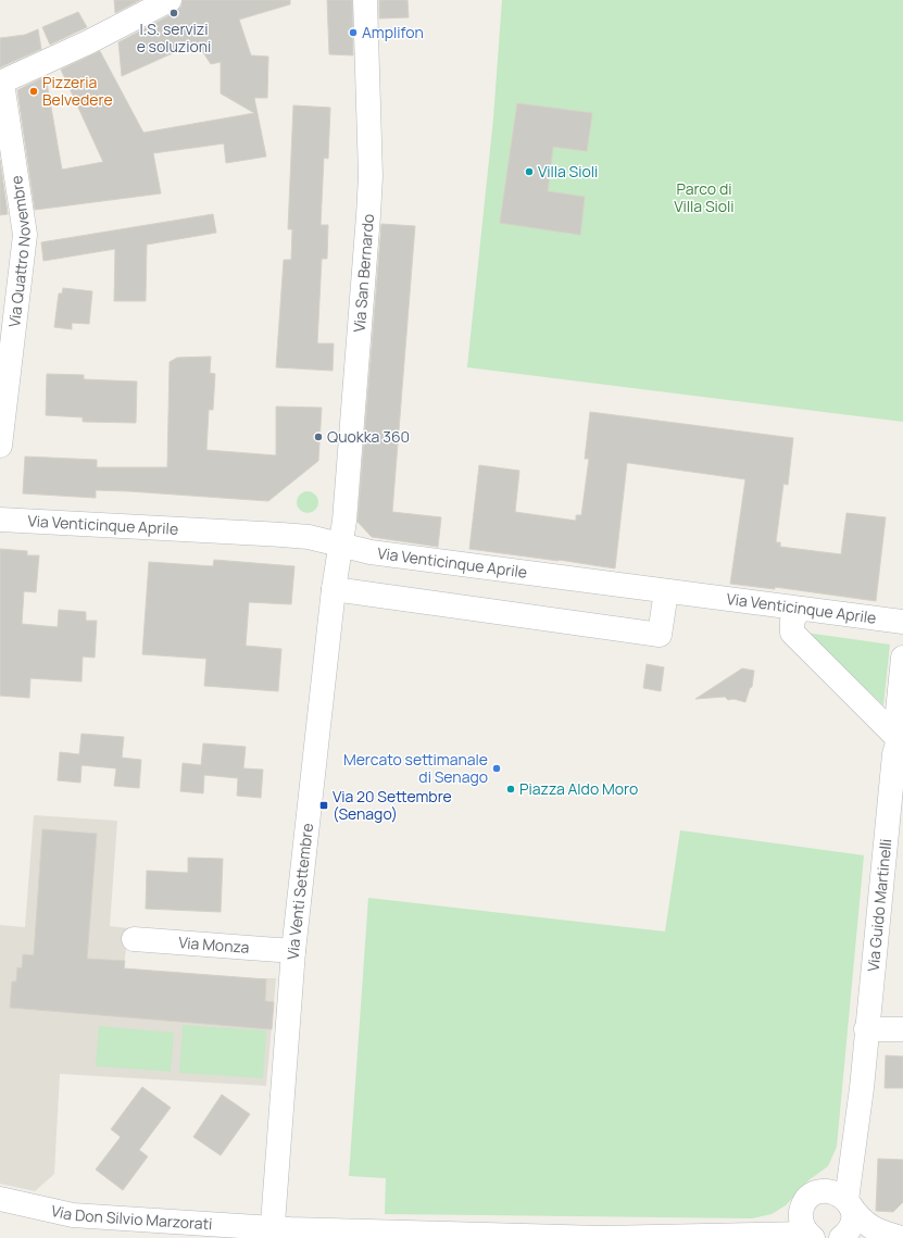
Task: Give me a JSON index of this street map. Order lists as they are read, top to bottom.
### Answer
{
  "streets": {
    "street": [
      "Via Quattro Novembre",
      "Via San Bernardo",
      "Via Venticinque Aprile",
      "Via Venti Settembre",
      "Via Guido Martinelli",
      "Via Monza",
      "Via Don Silvio Marzorati"
    ]
  },
  "crossings": [
    ["Via San Bernardo", "Via Venticinque Aprile"],
    ["Via San Bernardo", "Via Venti Settembre"],
    ["Via Venticinque Aprile", "Via Venti Settembre"],
    ["Via Venti Settembre", "Via Monza"],
    ["Via Venti Settembre", "Via Don Silvio Marzorati"]
  ],
  "parks": ["Parco di Villa Sioli"],
  "places": {
    "other": [
      "I.S. servizi e soluzioni",
      "Amplifon",
      "Pizzeria Belvedere",
      "Villa Sioli",
      "Quokka 360",
      "Mercato settimanale di Senago",
      "Piazza Aldo Moro"
    ],
    "transit": ["Via 20 Settembre (Senago)"]
  }
}
